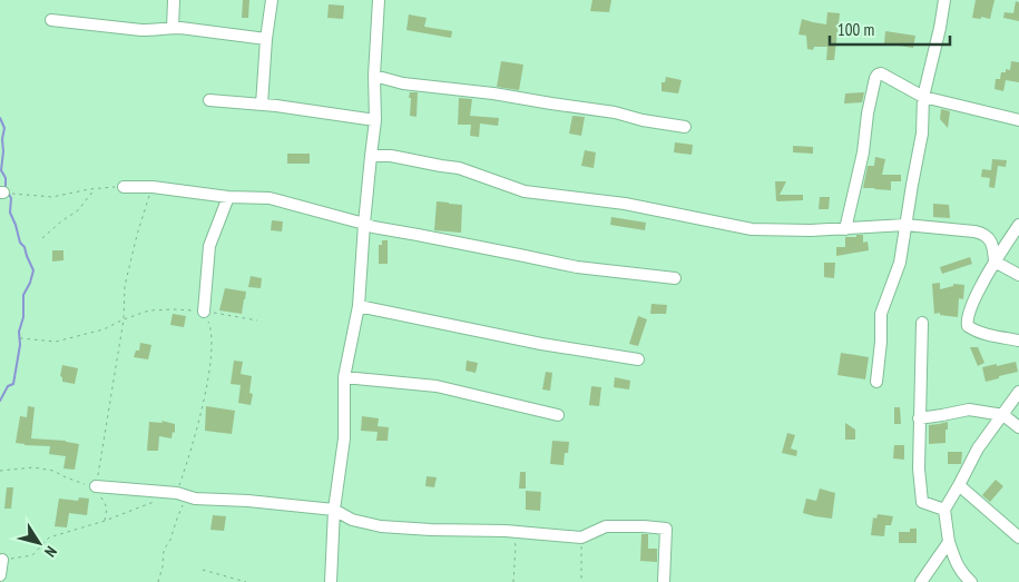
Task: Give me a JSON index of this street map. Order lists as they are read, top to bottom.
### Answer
{
  "scale_bar": "100 m",
  "north": "bottom right"
}
